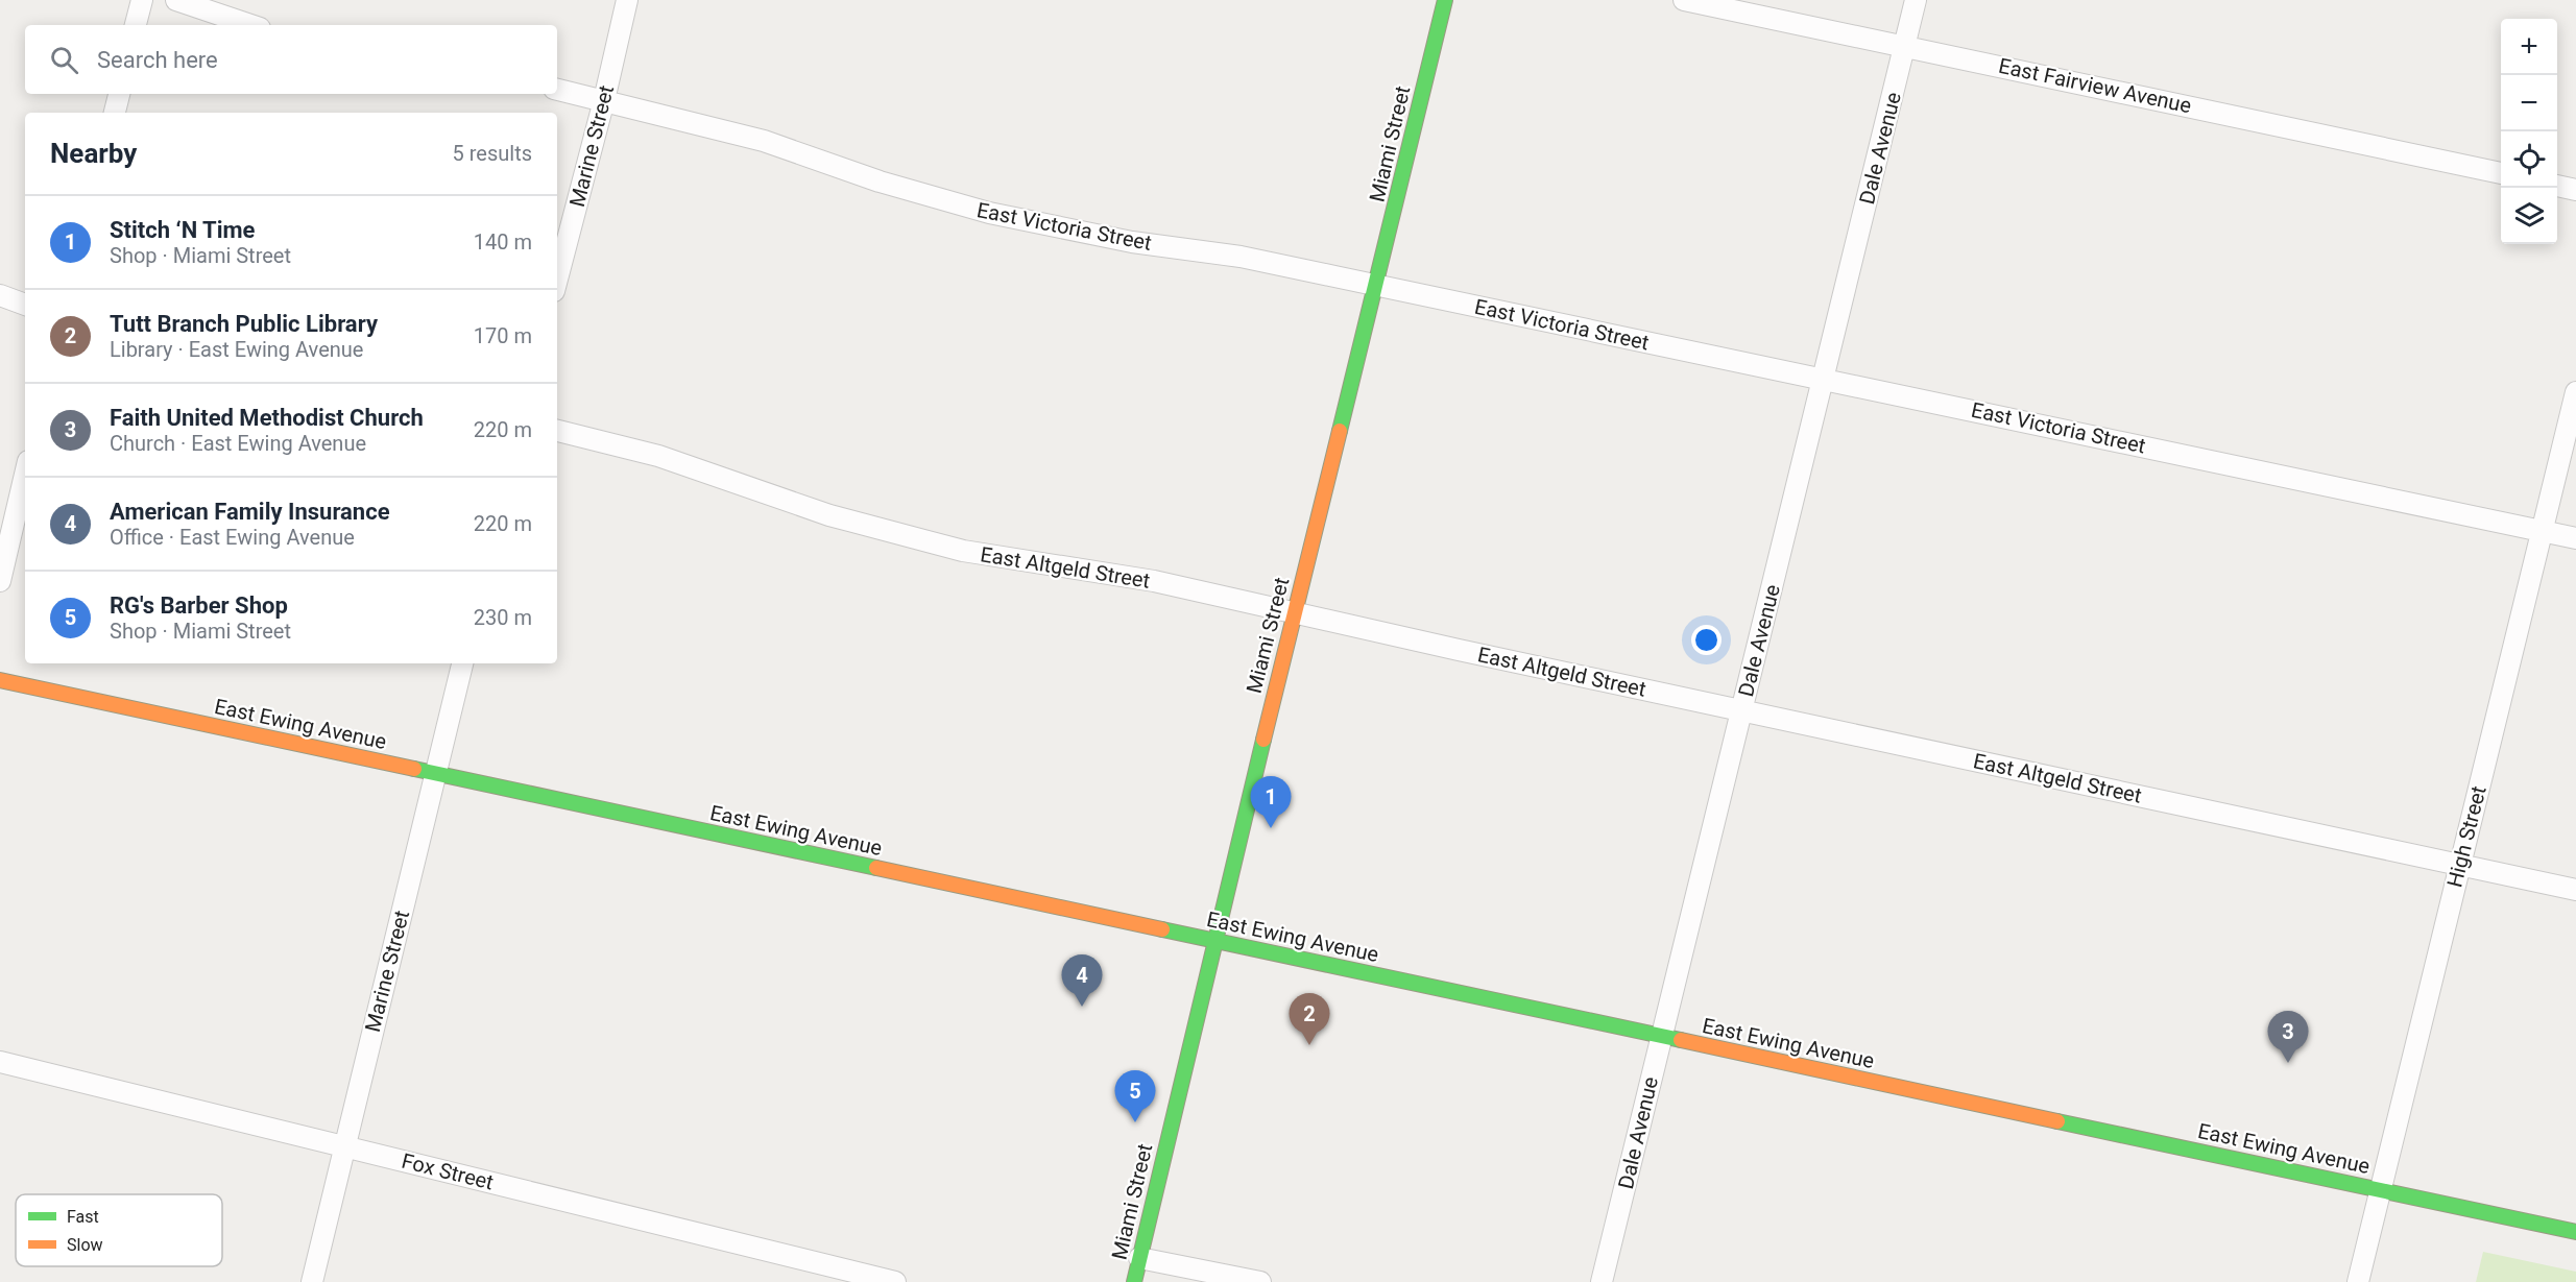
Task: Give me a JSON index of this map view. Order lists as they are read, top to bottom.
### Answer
{
  "streets": {
    "street": [
      "East Fairview Avenue",
      "Miami Street",
      "Marine Street",
      "Dale Avenue",
      "East Victoria Street",
      "East Altgeld Street",
      "East Ewing Avenue",
      "High Street",
      "Fox Street"
    ]
  },
  "crossings": [
    ["East Fairview Avenue", "Dale Avenue"],
    ["Miami Street", "East Victoria Street"],
    ["Miami Street", "East Altgeld Street"],
    ["Miami Street", "East Ewing Avenue"],
    ["Marine Street", "East Victoria Street"],
    ["Marine Street", "East Ewing Avenue"],
    ["Marine Street", "Fox Street"],
    ["Dale Avenue", "East Victoria Street"],
    ["Dale Avenue", "East Altgeld Street"],
    ["Dale Avenue", "East Ewing Avenue"],
    ["East Victoria Street", "High Street"],
    ["East Altgeld Street", "High Street"],
    ["East Ewing Avenue", "High Street"]
  ],
  "legend": ["Fast", "Slow"],
  "page": {
    "map_buttons": ["+", "−"],
    "search": "Search here",
    "heading": ["Nearby", "5 results"],
    "list": [
      {
        "mark": "1",
        "name": "Stitch ‘N Time",
        "note": "Shop · Miami Street",
        "value": "140 m"
      },
      {
        "mark": "2",
        "name": "Tutt Branch Public Library",
        "note": "Library · East Ewing Avenue",
        "value": "170 m"
      },
      {
        "mark": "3",
        "name": "Faith United Methodist Church",
        "note": "Church · East Ewing Avenue",
        "value": "220 m"
      },
      {
        "mark": "4",
        "name": "American Family Insurance",
        "note": "Office · East Ewing Avenue",
        "value": "220 m"
      },
      {
        "mark": "5",
        "name": "RG's Barber Shop",
        "note": "Shop · Miami Street",
        "value": "230 m"
      }
    ],
    "pins": [
      "1",
      "4",
      "2",
      "3",
      "5"
    ]
  }
}
